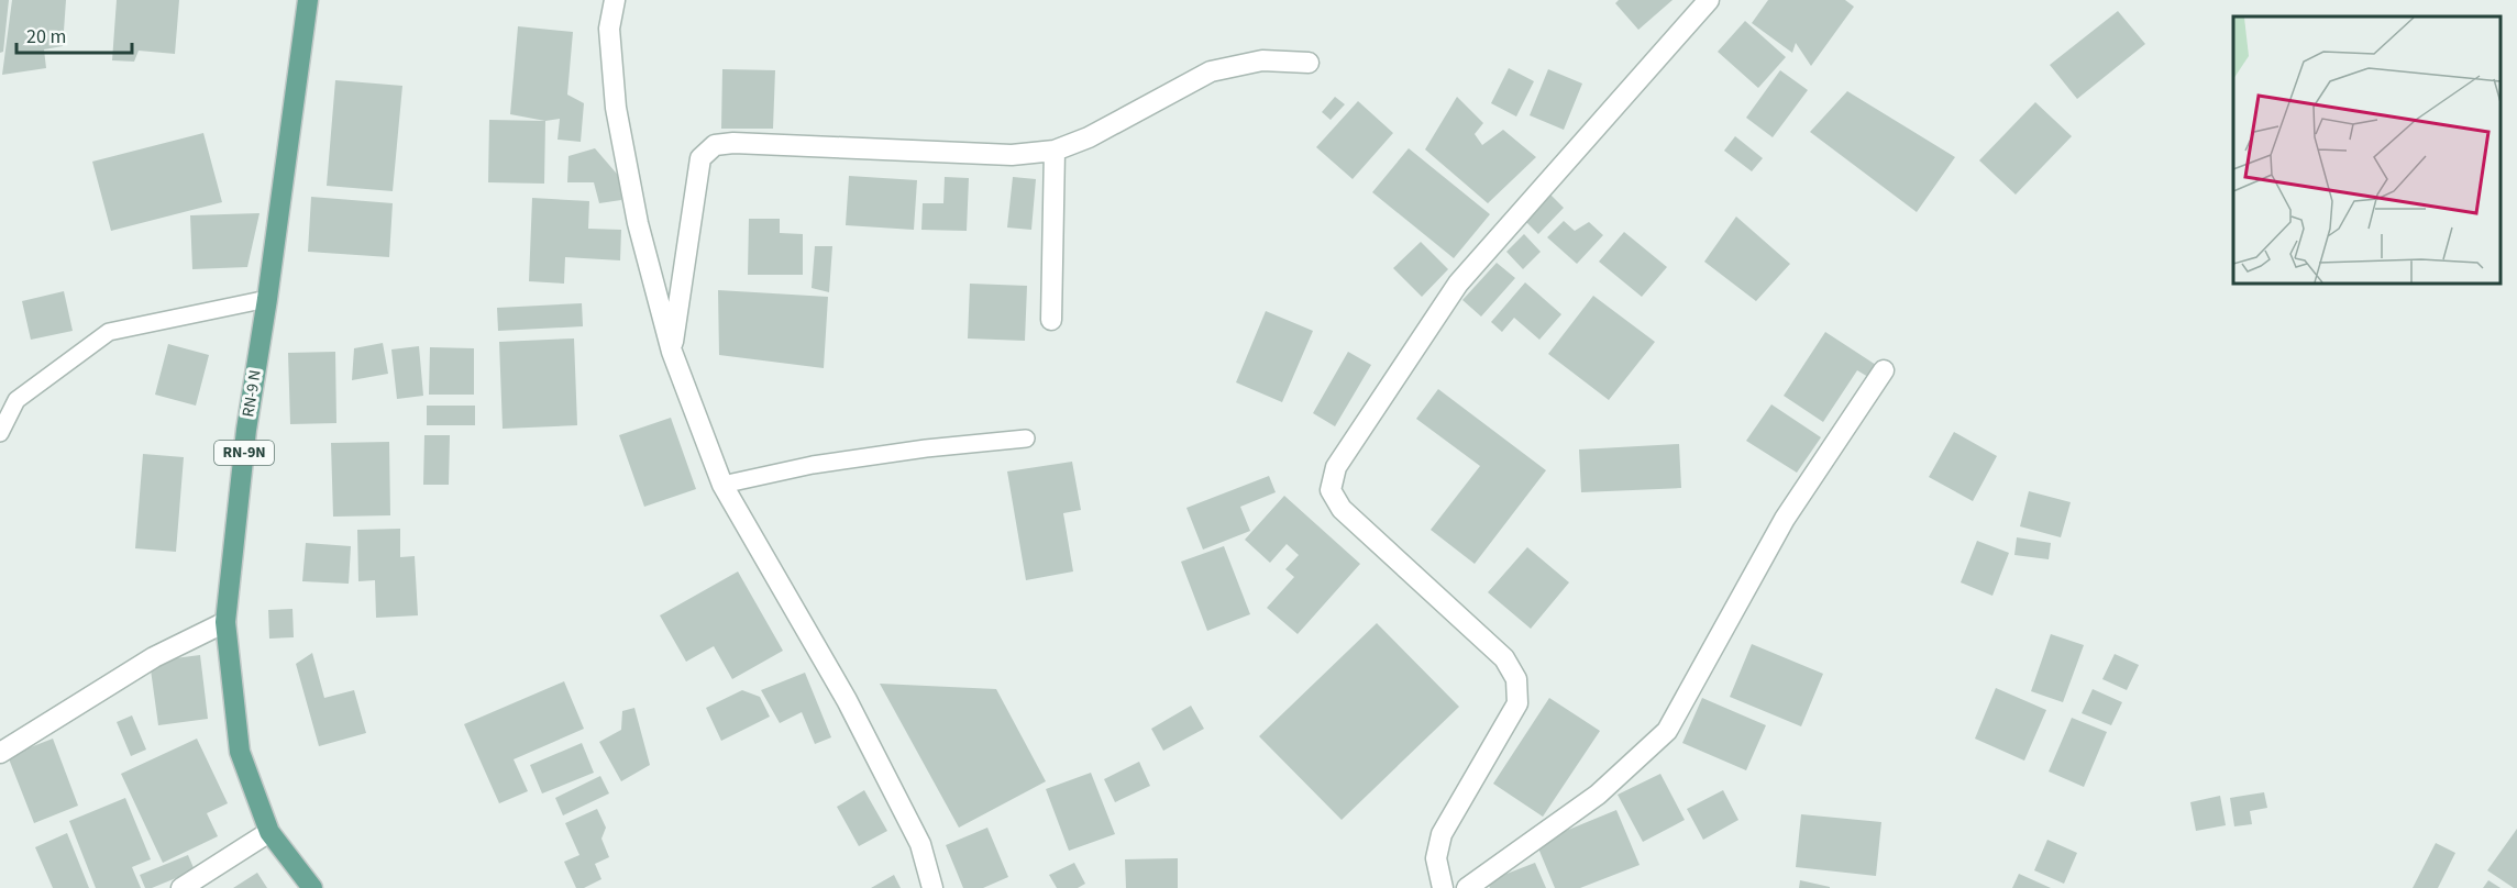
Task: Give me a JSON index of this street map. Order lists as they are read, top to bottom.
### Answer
{
  "streets": {
    "main road": ["RN-9 N", "RN-9N"]
  },
  "scale_bar": "20 m"
}
